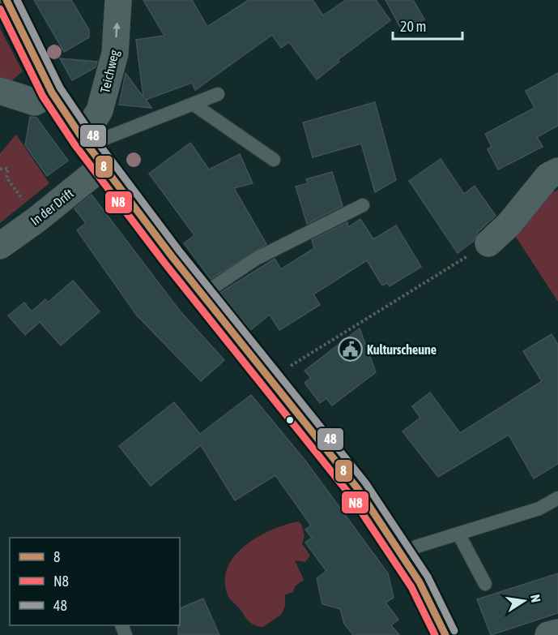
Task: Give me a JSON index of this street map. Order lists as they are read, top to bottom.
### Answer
{
  "streets": {
    "main road": ["Teichweg", "In der Drift"]
  },
  "one_way": ["Teichweg"],
  "places": {
    "public building": ["Kulturscheune"]
  },
  "lines": ["transit line 8", "transit line 48", "transit line N8"],
  "legend": ["8", "N8", "48"],
  "scale_bar": "20 m",
  "north": "right"
}
